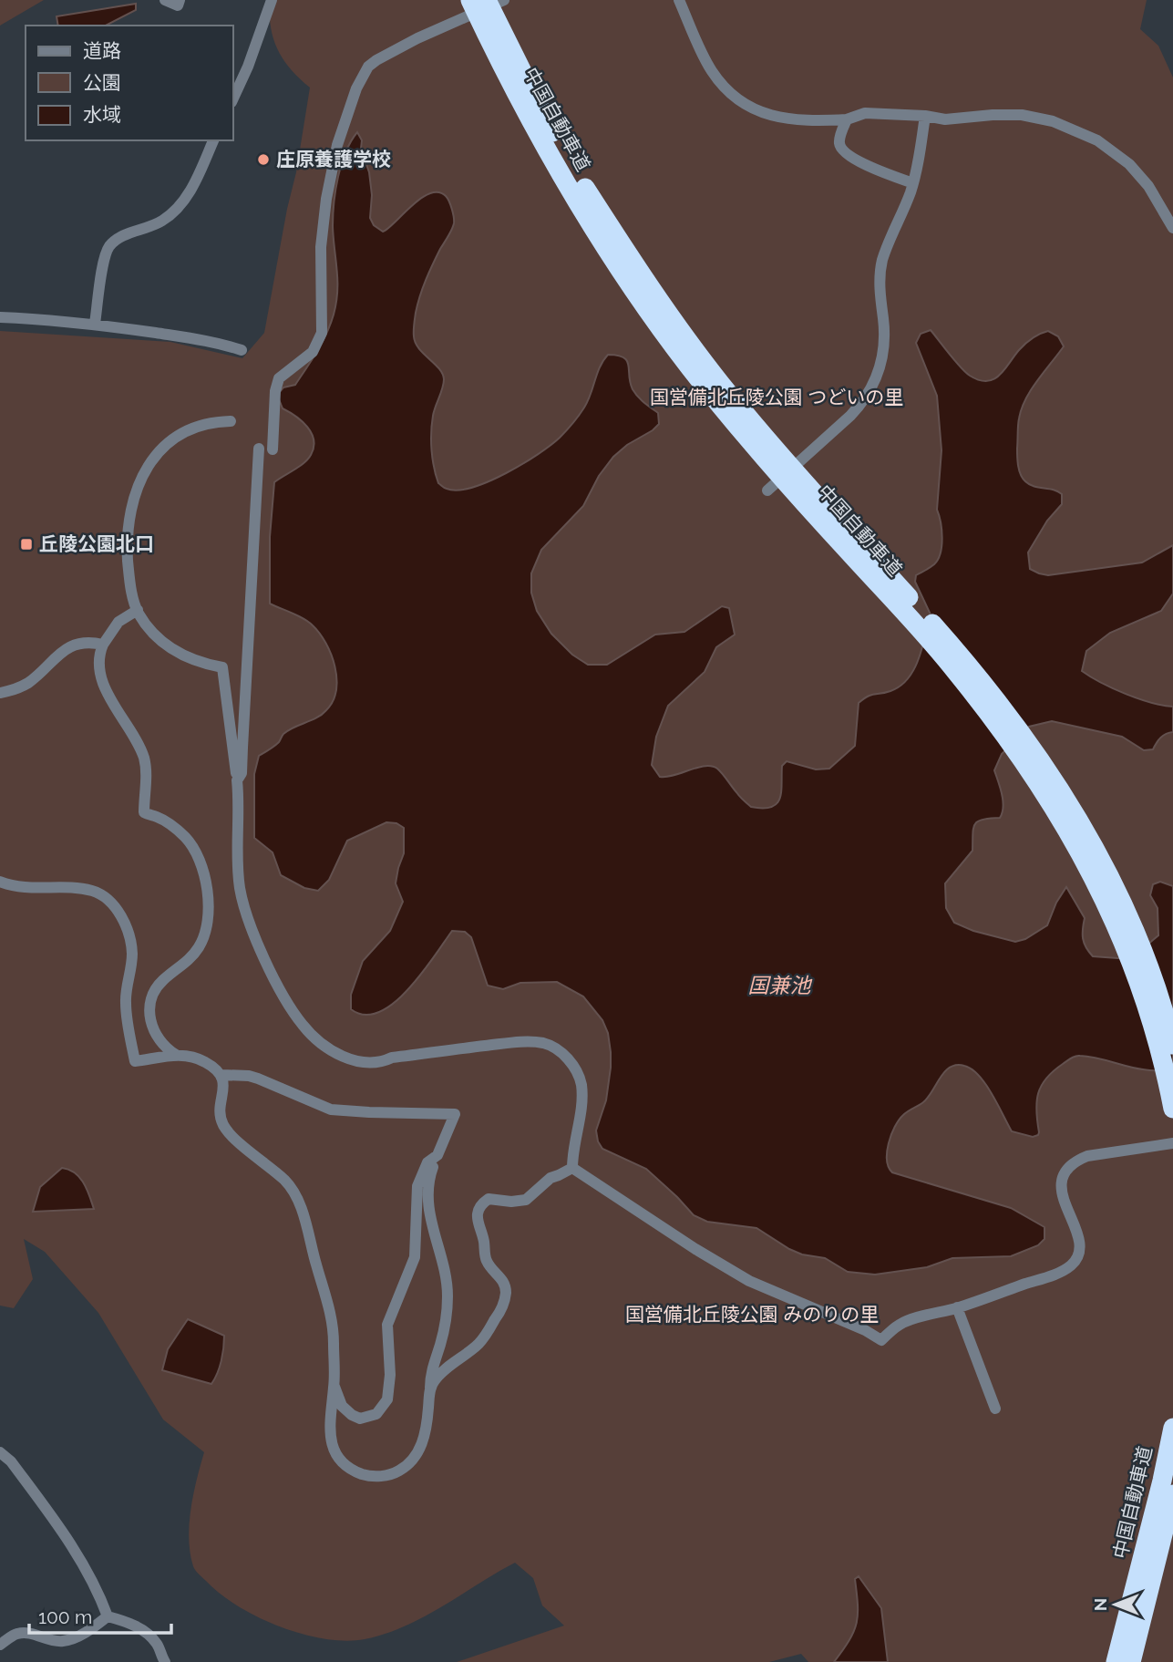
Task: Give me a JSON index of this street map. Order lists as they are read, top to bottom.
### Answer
{
  "streets": {
    "highway": ["中国自動車道"]
  },
  "water": ["国兼池"],
  "parks": ["国営備北丘陵公園 つどいの里", "国営備北丘陵公園 みのりの里"],
  "places": {
    "other": ["庄原養護学校"],
    "transit": ["丘陵公園北口"]
  },
  "legend": ["道路", "公園", "水域"],
  "scale_bar": "100 m",
  "north": "left"
}
